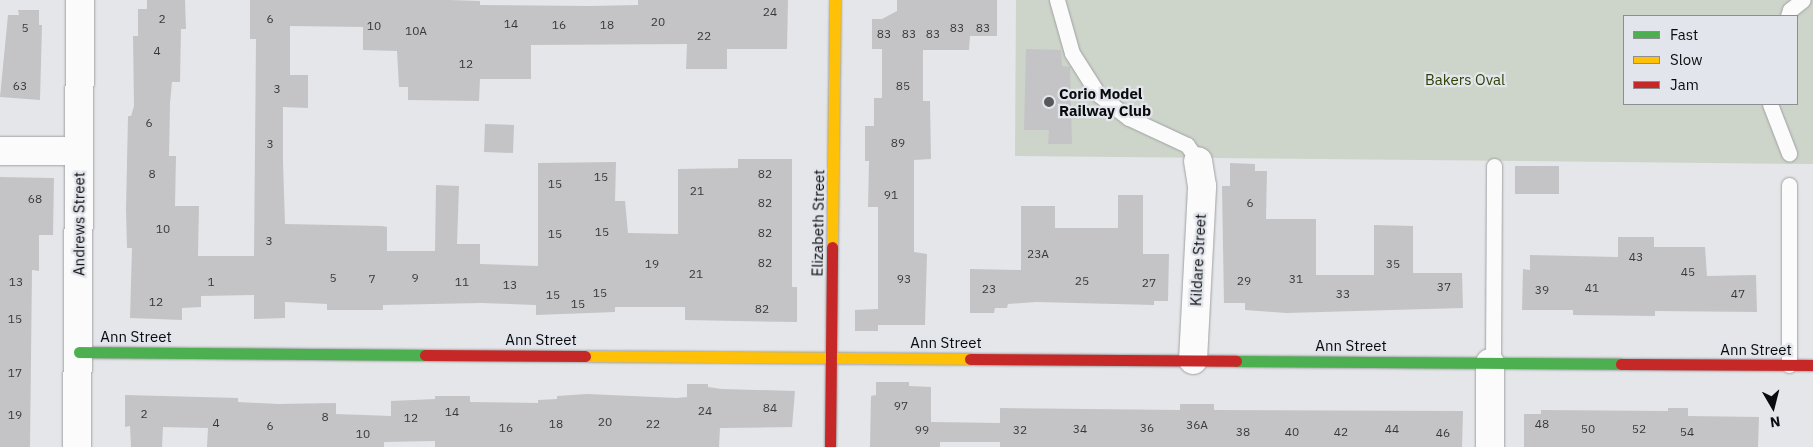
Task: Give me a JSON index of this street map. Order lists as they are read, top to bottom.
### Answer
{
  "streets": {
    "street": [
      "Elizabeth Street",
      "Andrews Street",
      "Kildare Street",
      "Ann Street"
    ]
  },
  "crossings": [
    ["Elizabeth Street", "Ann Street"],
    ["Andrews Street", "Ann Street"],
    ["Kildare Street", "Ann Street"]
  ],
  "parks": ["Bakers Oval"],
  "places": ["Corio Model Railway Club"],
  "house_numbers": [
    "24",
    "2",
    "6",
    "20",
    "14",
    "16",
    "18",
    "10",
    "5",
    "83",
    "83",
    "10A",
    "83",
    "83",
    "83",
    "22",
    "4",
    "12",
    "63",
    "85",
    "3",
    "6",
    "89",
    "3",
    "8",
    "82",
    "15",
    "15",
    "21",
    "91",
    "68",
    "82",
    "6",
    "10",
    "15",
    "82",
    "15",
    "3",
    "23A",
    "43",
    "82",
    "19",
    "35",
    "45",
    "21",
    "5",
    "9",
    "7",
    "93",
    "31",
    "25",
    "29",
    "13",
    "1",
    "11",
    "27",
    "13",
    "37",
    "41",
    "23",
    "39",
    "15",
    "33",
    "47",
    "15",
    "12",
    "15",
    "82",
    "15",
    "17",
    "97",
    "84",
    "24",
    "14",
    "2",
    "19",
    "8",
    "12",
    "20",
    "4",
    "18",
    "22",
    "48",
    "36A",
    "6",
    "16",
    "36",
    "34",
    "44",
    "50",
    "52",
    "99",
    "32",
    "38",
    "40",
    "42",
    "54",
    "46",
    "10"
  ],
  "legend": ["Fast", "Slow", "Jam"],
  "north": "bottom"
}
